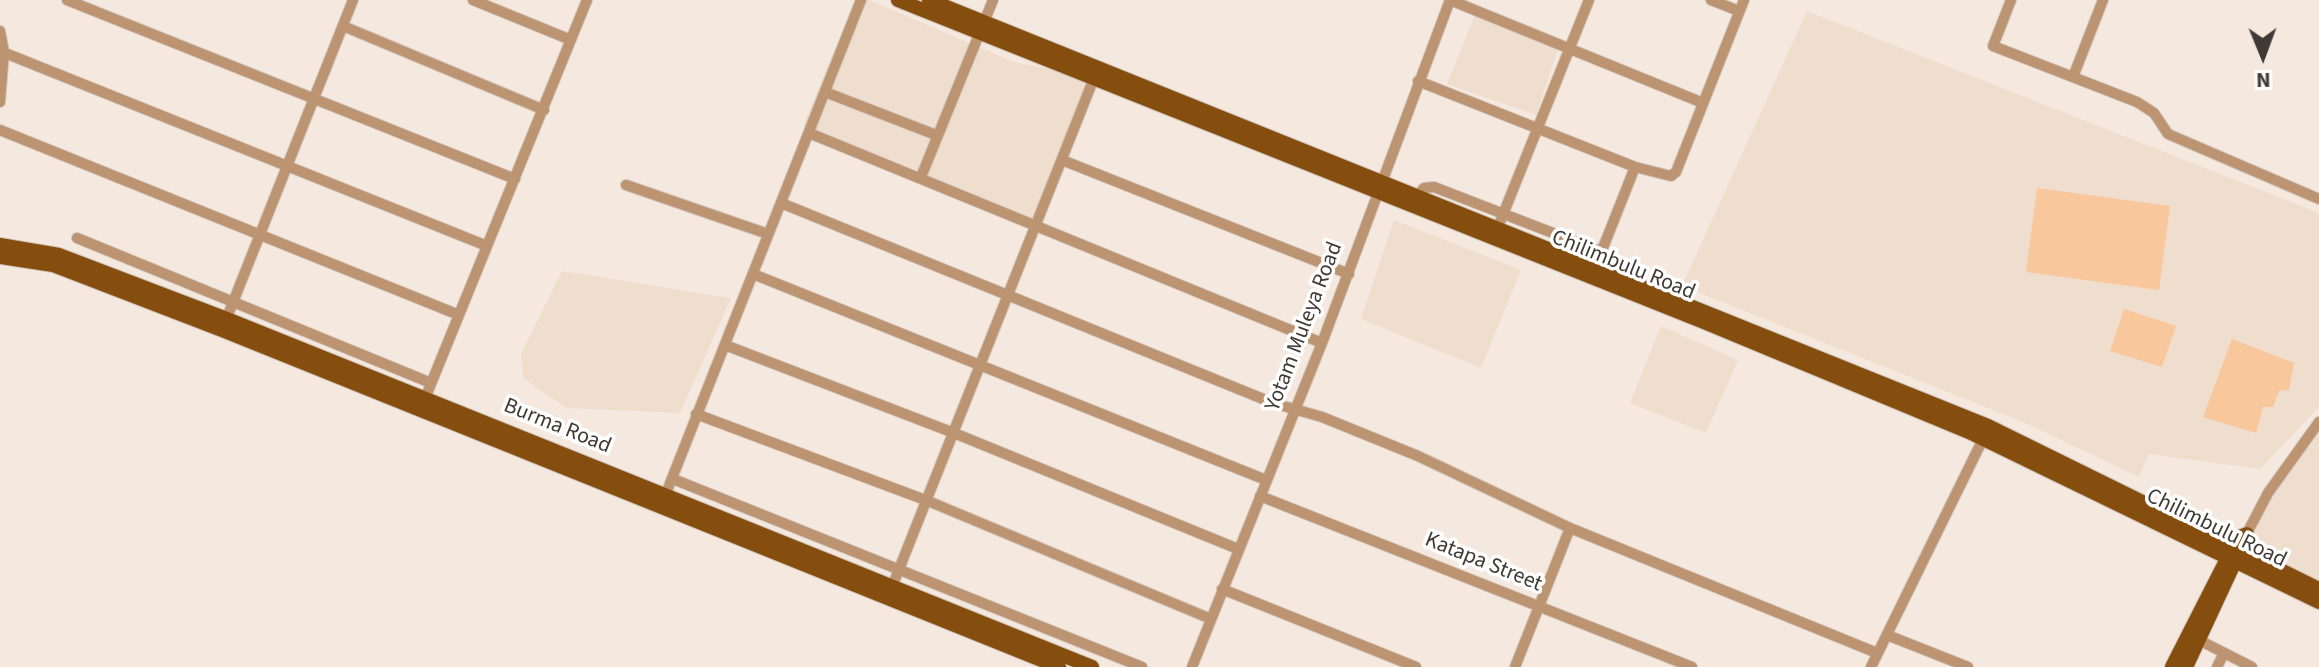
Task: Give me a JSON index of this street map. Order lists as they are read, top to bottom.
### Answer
{
  "streets": {
    "main road": ["Chilimbulu Road", "Burma Road"],
    "street": ["Yotam Muleya Road", "Katapa Street"]
  },
  "crossings": [
    ["Chilimbulu Road", "Yotam Muleya Road"],
    ["Yotam Muleya Road", "Katapa Street"]
  ],
  "north": "bottom"
}
